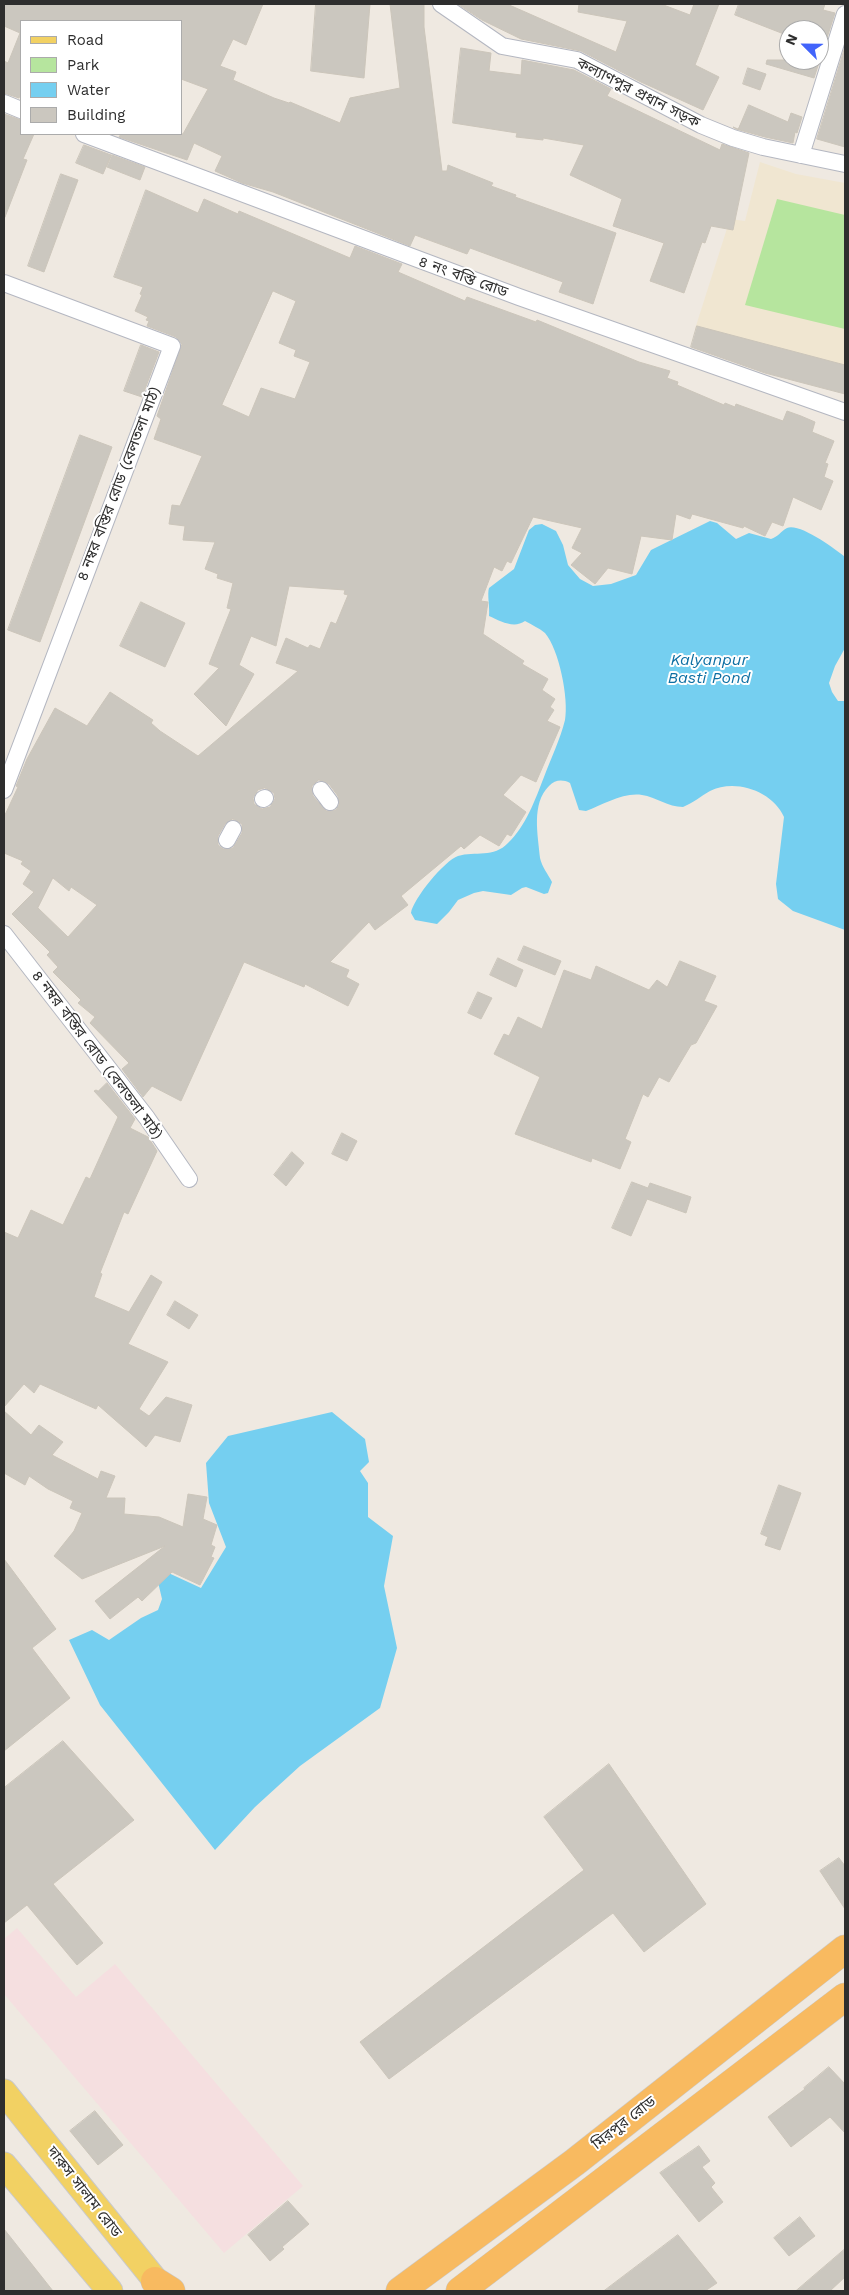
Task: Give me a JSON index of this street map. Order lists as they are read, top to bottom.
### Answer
{
  "streets": {
    "highway": ["মিরপুর রোড"],
    "main road": ["দারুস সালাম রোড"],
    "street": ["কল্যাণপুর প্রধান সড়ক", "৪ নং বস্তি রোড", "৪ নম্বর বস্তির রোড (বেলতলা মাঠ)"]
  },
  "water": ["Kalyanpur Basti Pond"],
  "legend": [
    "Road",
    "Park",
    "Water",
    "Building"
  ],
  "north": "top left"
}
